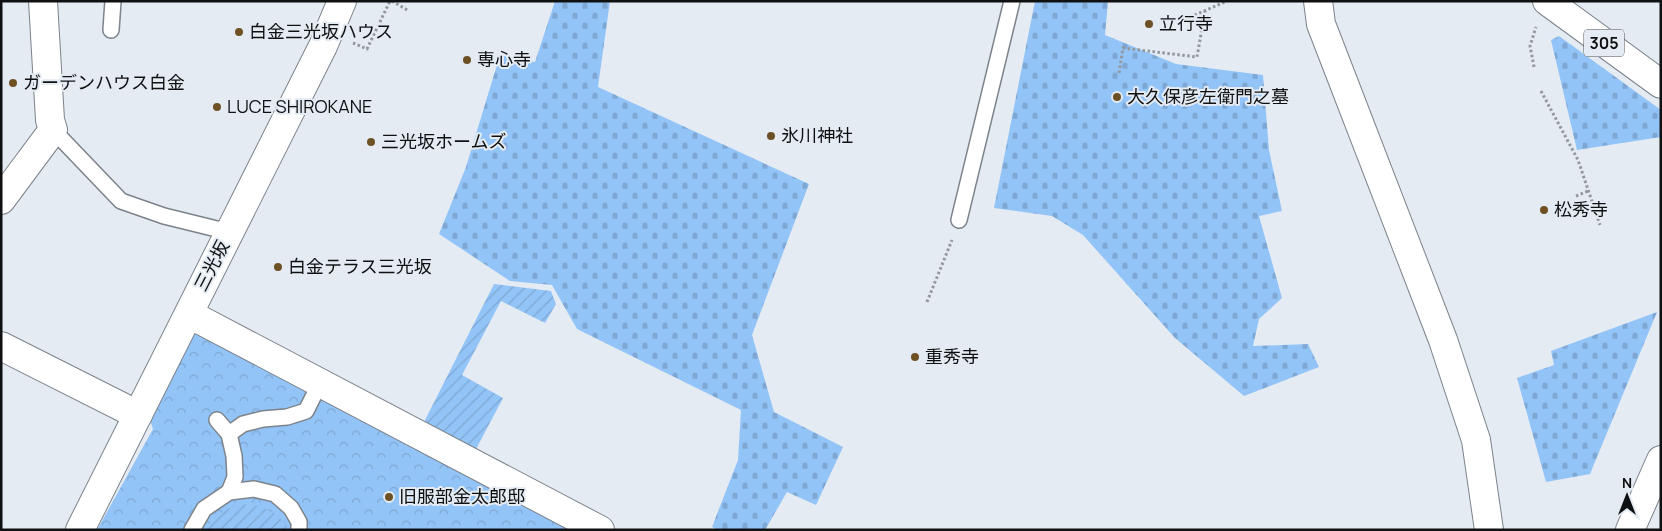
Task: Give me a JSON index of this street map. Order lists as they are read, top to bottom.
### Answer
{
  "streets": {
    "main road": ["305", "三光坂"]
  },
  "places": [
    "立行寺",
    "白金三光坂ハウス",
    "専心寺",
    "ガーデンハウス白金",
    "大久保彦左衛門之墓",
    "LUCE SHIROKANE",
    "氷川神社",
    "三光坂ホームズ",
    "松秀寺",
    "白金テラス三光坂",
    "重秀寺",
    "旧服部金太郎邸"
  ],
  "north": "top"
}
